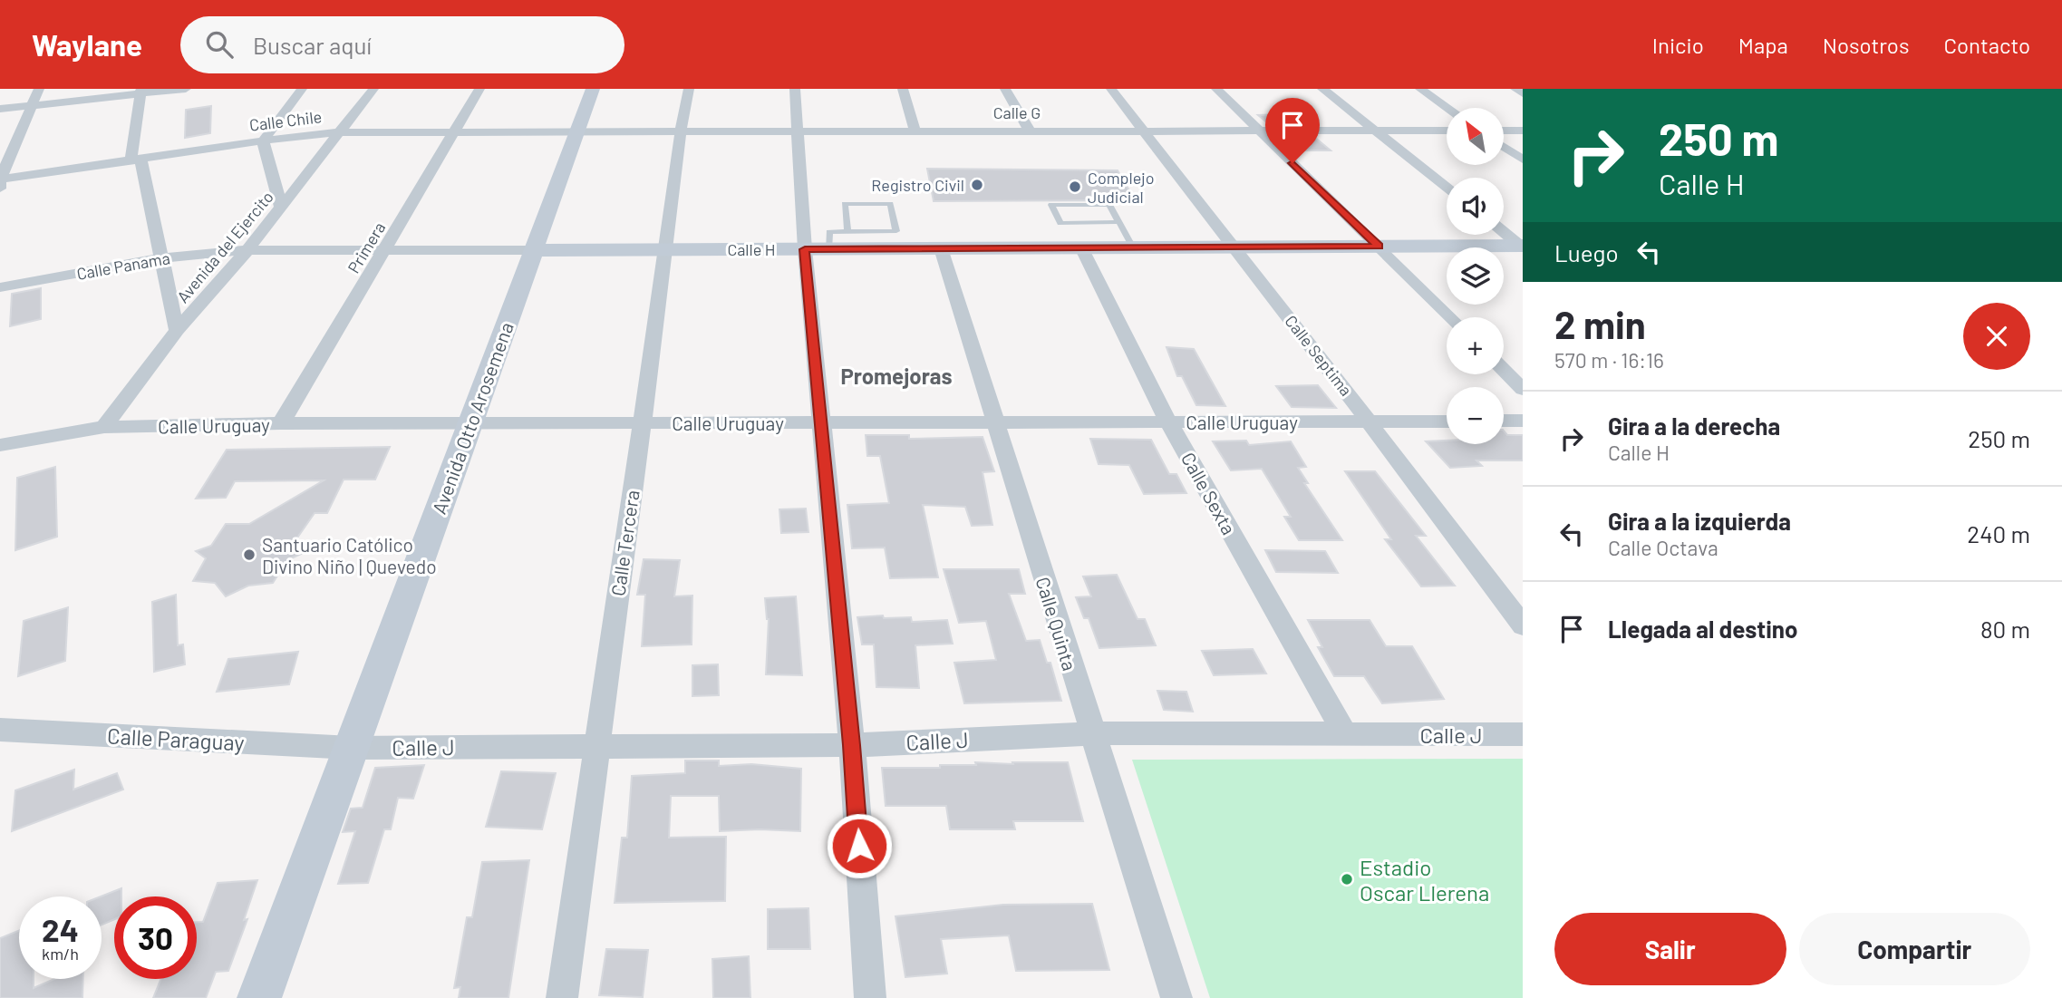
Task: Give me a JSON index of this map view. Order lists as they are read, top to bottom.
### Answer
{
  "streets": {
    "main road": ["Calle H", "Avenida Otto Arosemena"],
    "street": [
      "Calle G",
      "Calle Chile",
      "Avenida del Ejercito",
      "Primera",
      "Calle Panama",
      "Calle Septima",
      "Calle Uruguay",
      "Calle Sexta",
      "Calle Tercera",
      "Calle Quinta",
      "Calle J",
      "Calle Paraguay"
    ]
  },
  "crossings": [
    ["Calle G", "Calle Chile"],
    ["Calle G", "Calle Septima"],
    ["Calle G", "Avenida Otto Arosemena"],
    ["Calle G", "Calle Tercera"],
    ["Calle Chile", "Avenida del Ejercito"],
    ["Calle Chile", "Primera"],
    ["Calle Chile", "Avenida Otto Arosemena"],
    ["Avenida del Ejercito", "Calle H"],
    ["Avenida del Ejercito", "Calle Panama"],
    ["Avenida del Ejercito", "Calle Uruguay"],
    ["Primera", "Calle H"],
    ["Primera", "Calle Uruguay"],
    ["Calle H", "Calle Panama"],
    ["Calle H", "Calle Septima"],
    ["Calle H", "Avenida Otto Arosemena"],
    ["Calle H", "Calle Sexta"],
    ["Calle H", "Calle Tercera"],
    ["Calle H", "Calle Quinta"],
    ["Calle Septima", "Calle Uruguay"],
    ["Avenida Otto Arosemena", "Calle Uruguay"],
    ["Avenida Otto Arosemena", "Calle J"],
    ["Avenida Otto Arosemena", "Calle Paraguay"],
    ["Calle Uruguay", "Calle Sexta"],
    ["Calle Uruguay", "Calle Tercera"],
    ["Calle Uruguay", "Calle Quinta"],
    ["Calle Sexta", "Calle J"],
    ["Calle Tercera", "Calle J"],
    ["Calle Quinta", "Calle J"],
    ["Calle J", "Calle Paraguay"]
  ],
  "districts": ["Promejoras"],
  "places": [
    "Registro Civil",
    "Complejo Judicial",
    "Santuario Católico Divino Niño | Quevedo",
    "Estadio Oscar Llerena"
  ],
  "north": "top left",
  "page": {
    "header": "Waylane",
    "search": "Buscar aquí",
    "nav": [
      "Inicio",
      "Mapa",
      "Nosotros",
      "Contacto"
    ],
    "turn": ["250 m", "Calle H"],
    "map_buttons": ["+", "−"],
    "then": "Luego",
    "heading": ["2 min", "570 m · 16:16"],
    "list": [
      {
        "name": "Gira a la derecha",
        "note": "Calle H",
        "value": "250 m"
      },
      {
        "name": "Gira a la izquierda",
        "note": "Calle Octava",
        "value": "240 m"
      },
      {
        "name": "Llegada al destino",
        "value": "80 m"
      }
    ],
    "speed": "24 km/h",
    "limit": "30",
    "buttons": ["Salir", "Compartir"]
  }
}
